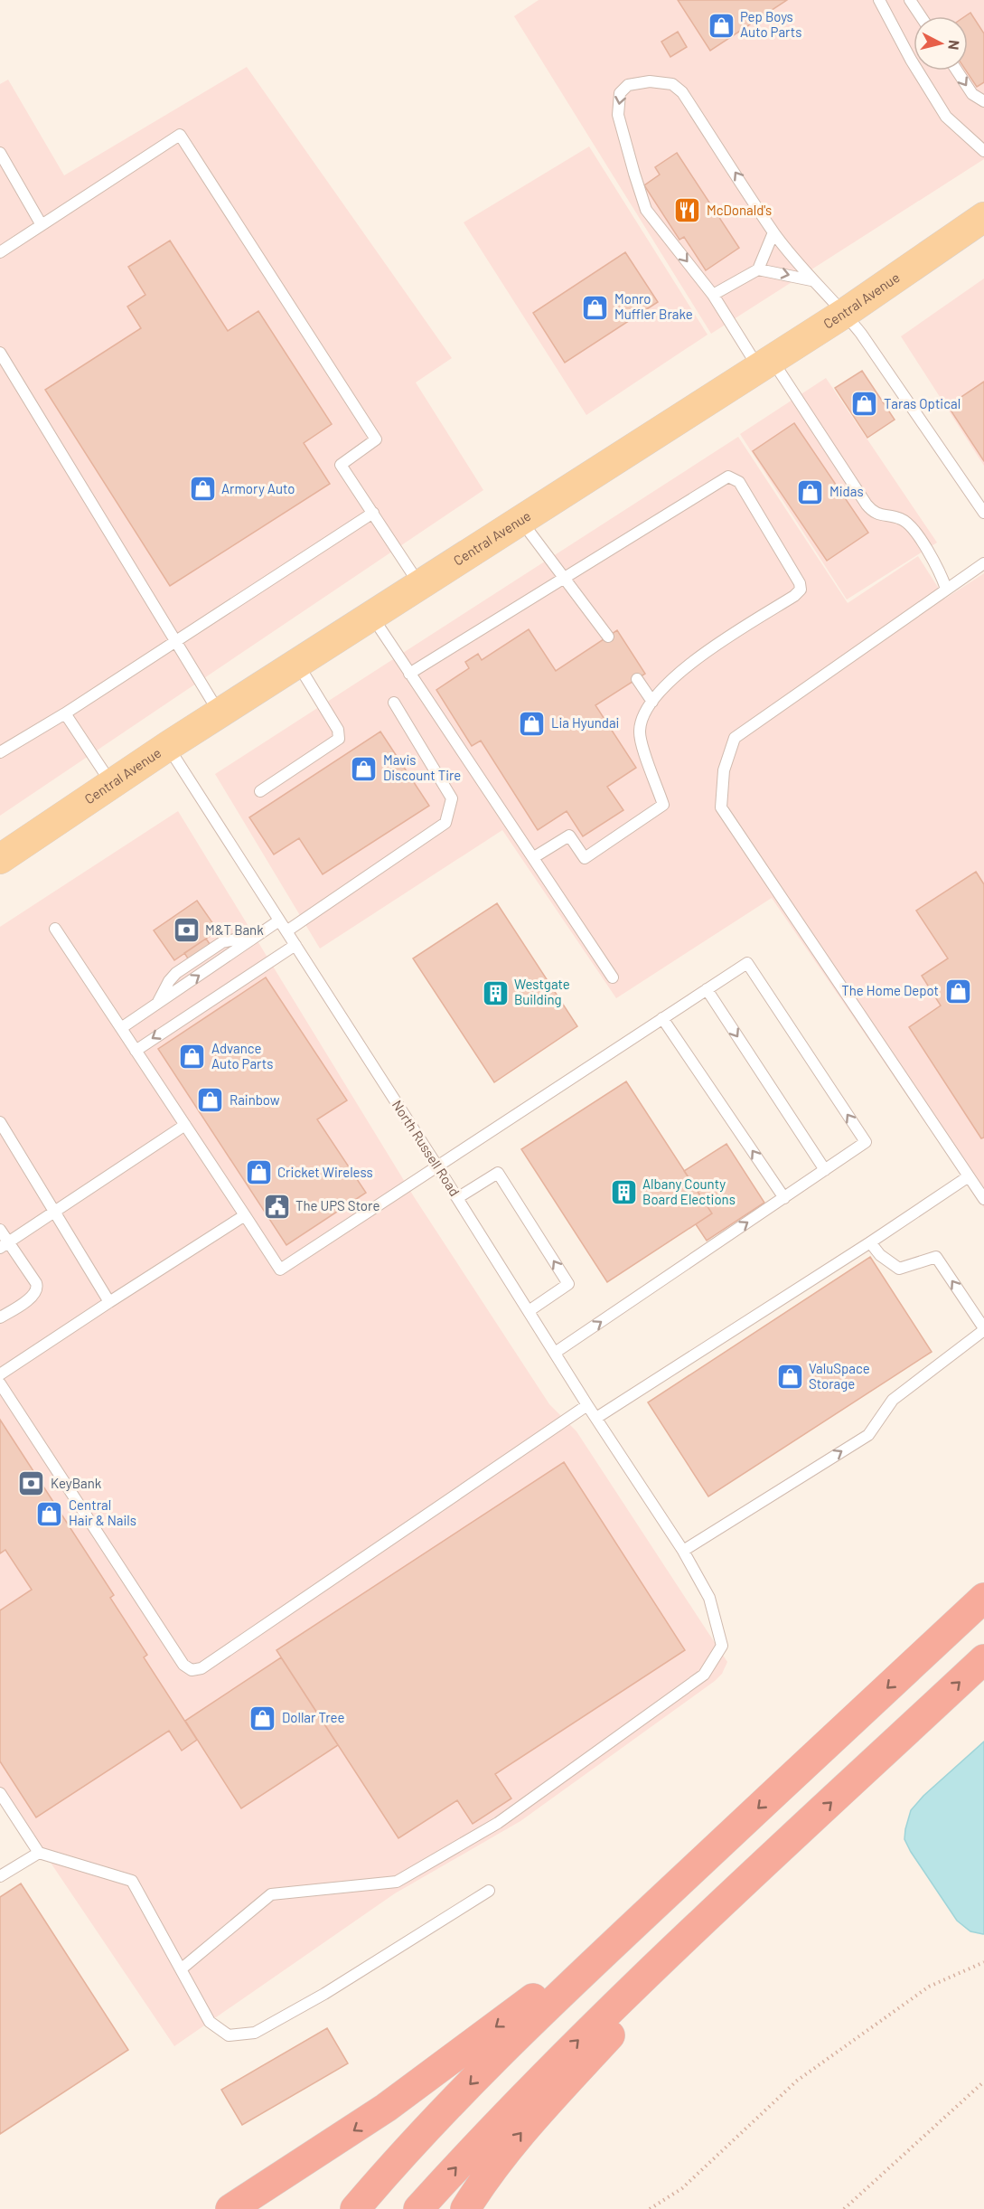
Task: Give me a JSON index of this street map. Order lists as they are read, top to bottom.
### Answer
{
  "streets": {
    "main road": ["Central Avenue"],
    "lane": ["North Russell Road"]
  },
  "crossings": [
    ["Central Avenue", "North Russell Road"]
  ],
  "places": {
    "shop": [
      "Pep Boys Auto Parts",
      "Monro Muffler Brake",
      "Taras Optical",
      "Armory Auto",
      "Midas",
      "Lia Hyundai",
      "Mavis Discount Tire",
      "The Home Depot",
      "Advance Auto Parts",
      "Rainbow",
      "Cricket Wireless",
      "ValuSpace Storage",
      "Central Hair & Nails",
      "Dollar Tree"
    ],
    "restaurant": ["McDonald's"],
    "bank": ["M&T Bank", "KeyBank"],
    "building": ["Westgate Building", "Albany County Board Elections"],
    "public building": ["The UPS Store"]
  },
  "north": "right"
}
